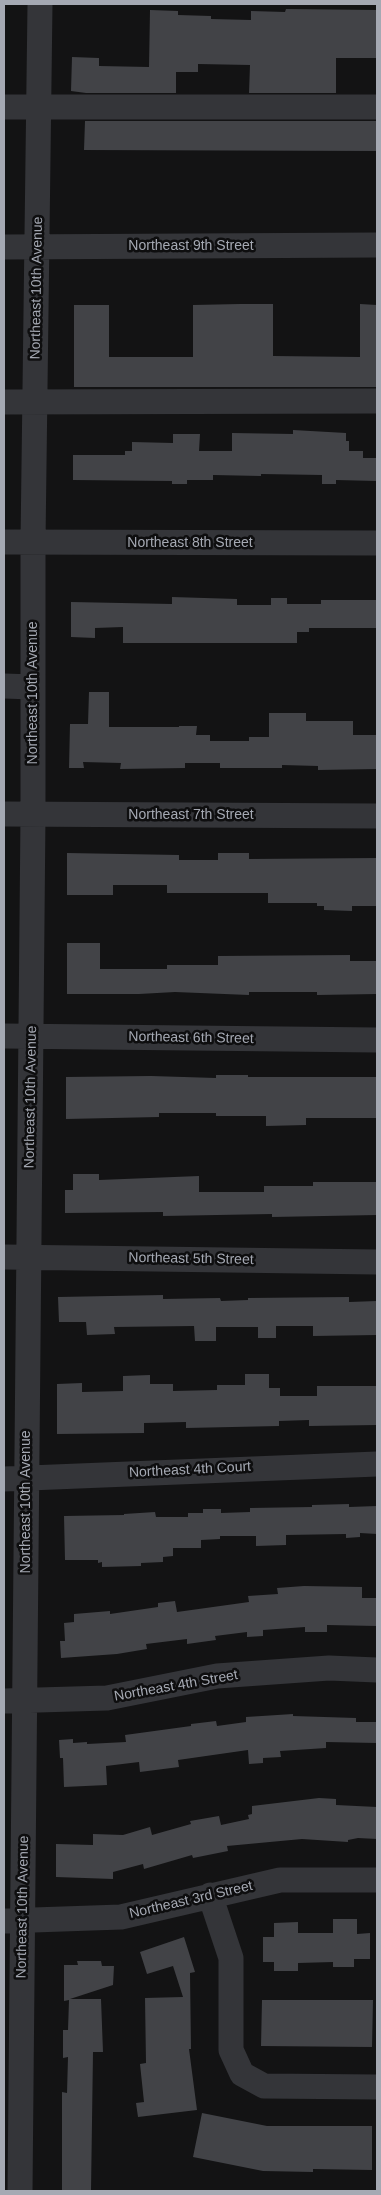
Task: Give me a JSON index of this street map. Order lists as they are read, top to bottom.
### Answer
{
  "streets": {
    "street": [
      "Northeast 9th Street",
      "Northeast 10th Avenue",
      "Northeast 8th Street",
      "Northeast 7th Street",
      "Northeast 6th Street",
      "Northeast 5th Street",
      "Northeast 4th Court",
      "Northeast 4th Street",
      "Northeast 3rd Street"
    ]
  },
  "crossings": [
    ["Northeast 9th Street", "Northeast 10th Avenue"],
    ["Northeast 10th Avenue", "Northeast 8th Street"],
    ["Northeast 10th Avenue", "Northeast 7th Street"],
    ["Northeast 10th Avenue", "Northeast 6th Street"],
    ["Northeast 10th Avenue", "Northeast 5th Street"],
    ["Northeast 10th Avenue", "Northeast 4th Court"],
    ["Northeast 10th Avenue", "Northeast 4th Street"],
    ["Northeast 10th Avenue", "Northeast 3rd Street"]
  ]
}
